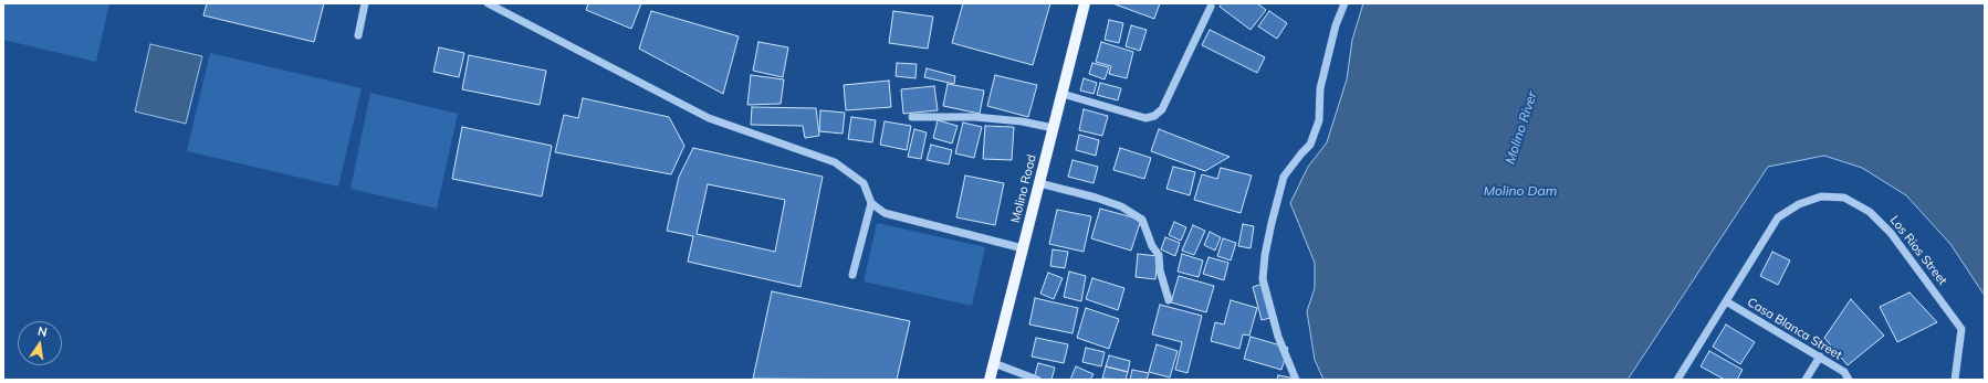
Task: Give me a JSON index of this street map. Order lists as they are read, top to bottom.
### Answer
{
  "streets": {
    "main road": ["Molino Road"],
    "street": ["Los Rios Street", "Casa Blanca Street"]
  },
  "crossings": [
    ["Los Rios Street", "Casa Blanca Street"]
  ],
  "water": ["Molino River", "Molino Dam"],
  "north": "top"
}
